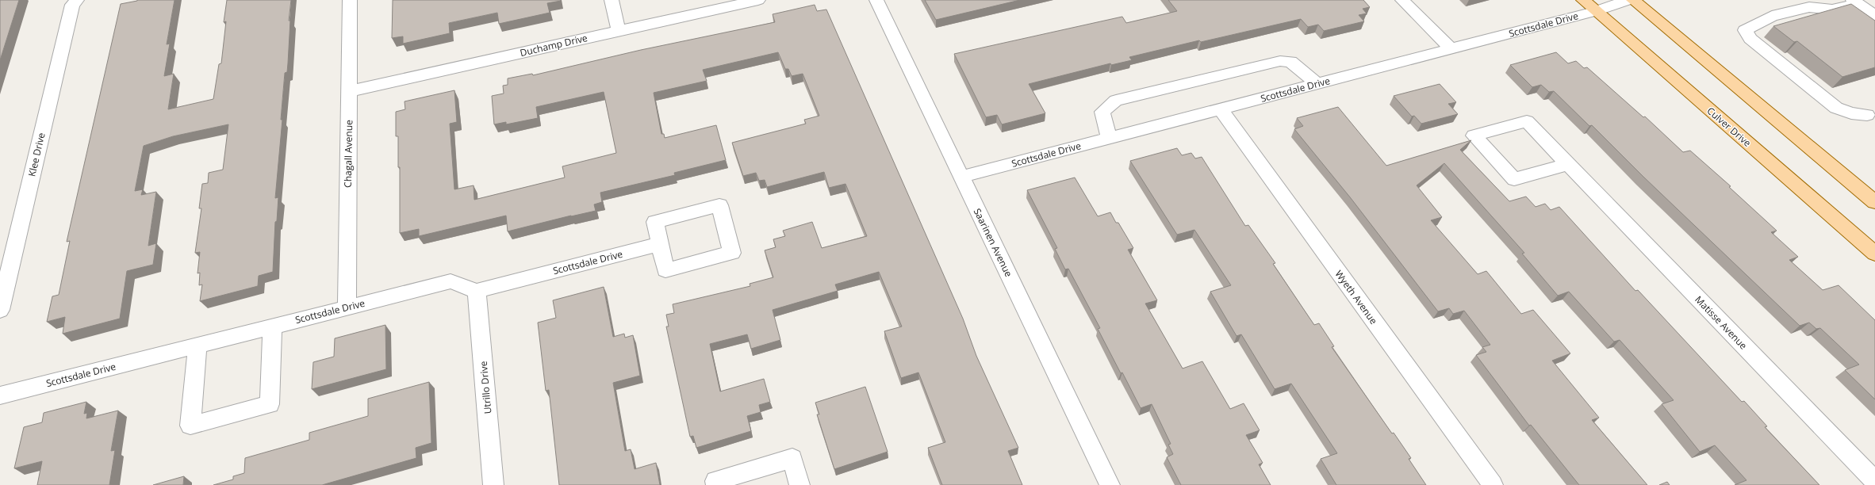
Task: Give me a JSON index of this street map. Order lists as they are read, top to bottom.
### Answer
{
  "streets": {
    "main road": ["Culver Drive"],
    "street": [
      "Scottsdale Drive",
      "Duchamp Drive",
      "Chagall Avenue",
      "Klee Drive",
      "Saarinen Avenue",
      "Wyeth Avenue",
      "Matisse Avenue",
      "Utrillo Drive"
    ]
  },
  "crossings": [
    ["Scottsdale Drive", "Culver Drive"],
    ["Scottsdale Drive", "Chagall Avenue"],
    ["Scottsdale Drive", "Saarinen Avenue"],
    ["Scottsdale Drive", "Wyeth Avenue"],
    ["Scottsdale Drive", "Utrillo Drive"],
    ["Duchamp Drive", "Chagall Avenue"]
  ]
}
